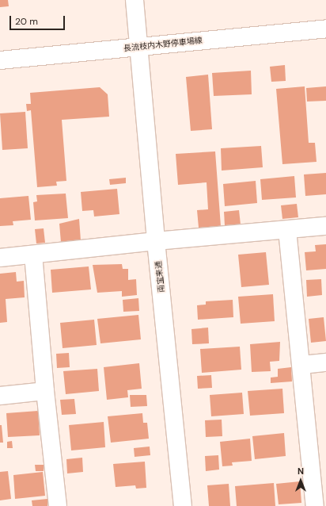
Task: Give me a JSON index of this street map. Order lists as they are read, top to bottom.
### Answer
{
  "streets": {
    "street": ["長流枝内木野停車場線", "南宝来通"]
  },
  "crossings": [
    ["長流枝内木野停車場線", "南宝来通"]
  ],
  "scale_bar": "20 m",
  "north": "top"
}
